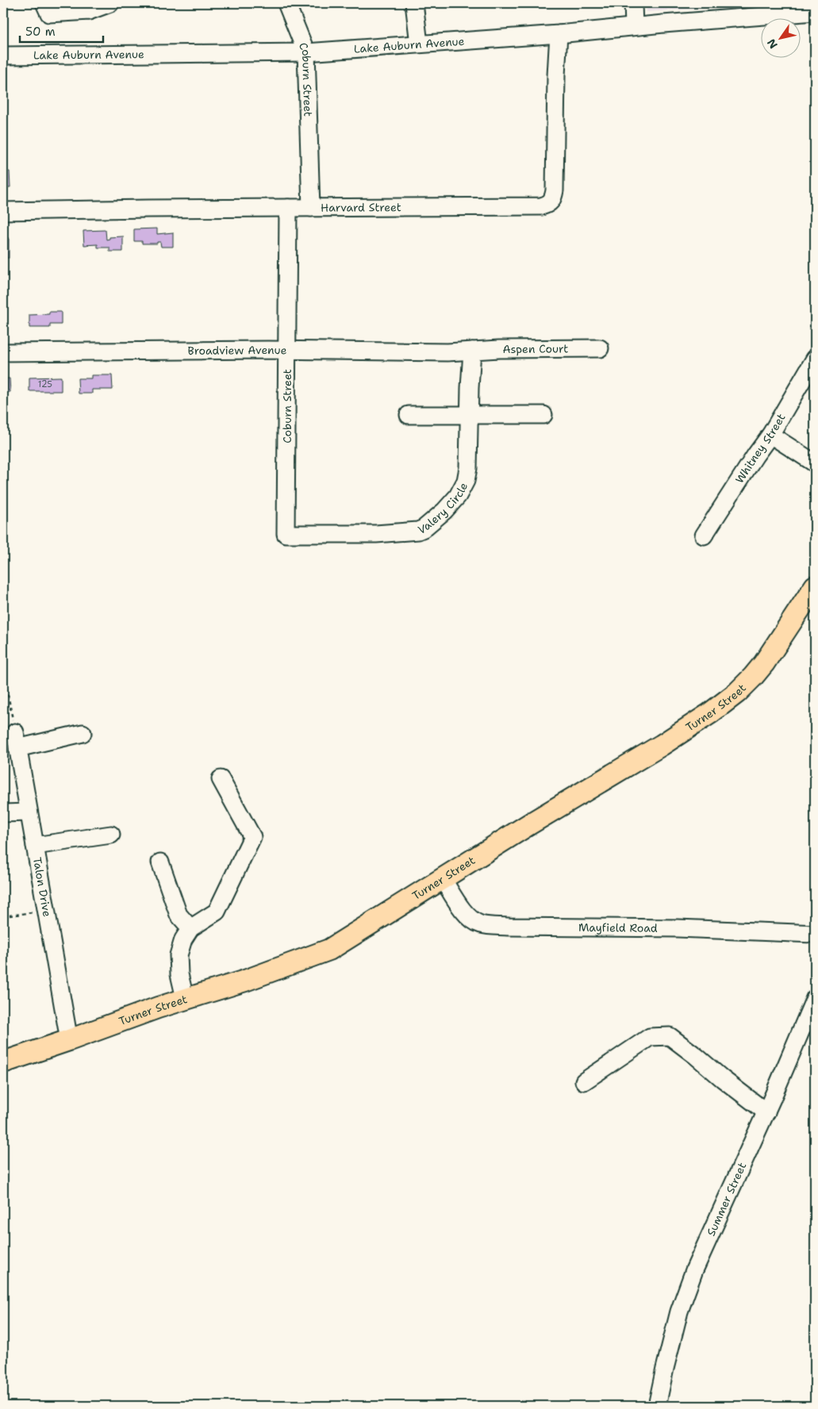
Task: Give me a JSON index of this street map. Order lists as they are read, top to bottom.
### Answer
{
  "streets": {
    "main road": ["Turner Street"],
    "street": [
      "Lake Auburn Avenue",
      "Coburn Street",
      "Harvard Street",
      "Aspen Court",
      "Broadview Avenue",
      "Whitney Street",
      "Valery Circle",
      "Talon Drive",
      "Mayfield Road",
      "Summer Street"
    ]
  },
  "crossings": [
    ["Lake Auburn Avenue", "Coburn Street"],
    ["Lake Auburn Avenue", "Harvard Street"],
    ["Coburn Street", "Harvard Street"],
    ["Coburn Street", "Broadview Avenue"],
    ["Coburn Street", "Valery Circle"],
    ["Aspen Court", "Broadview Avenue"],
    ["Aspen Court", "Valery Circle"],
    ["Broadview Avenue", "Valery Circle"],
    ["Turner Street", "Talon Drive"],
    ["Turner Street", "Mayfield Road"]
  ],
  "house_numbers": ["125"],
  "scale_bar": "50 m",
  "north": "bottom left"
}
